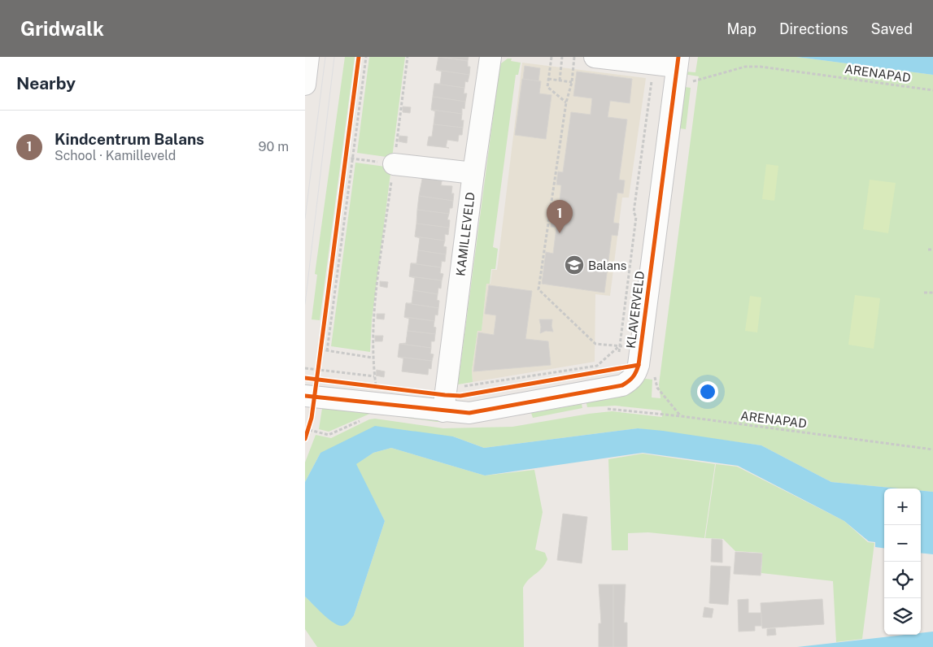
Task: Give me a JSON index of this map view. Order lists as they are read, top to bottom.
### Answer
{
  "streets": {
    "street": ["KAMILLEVELD", "KLAVERVELD"],
    "path": ["ARENAPAD"]
  },
  "crossings": [
    ["ARENAPAD", "KLAVERVELD"],
    ["KAMILLEVELD", "KLAVERVELD"]
  ],
  "places": {
    "school or university": ["Balans"]
  },
  "page": {
    "header": "Gridwalk",
    "nav": ["Map", "Directions", "Saved"],
    "heading": "Nearby",
    "list": [
      {
        "mark": "1",
        "name": "Kindcentrum Balans",
        "note": "School · Kamilleveld",
        "value": "90 m"
      }
    ],
    "pins": "1",
    "map_buttons": ["+", "−"]
  }
}
